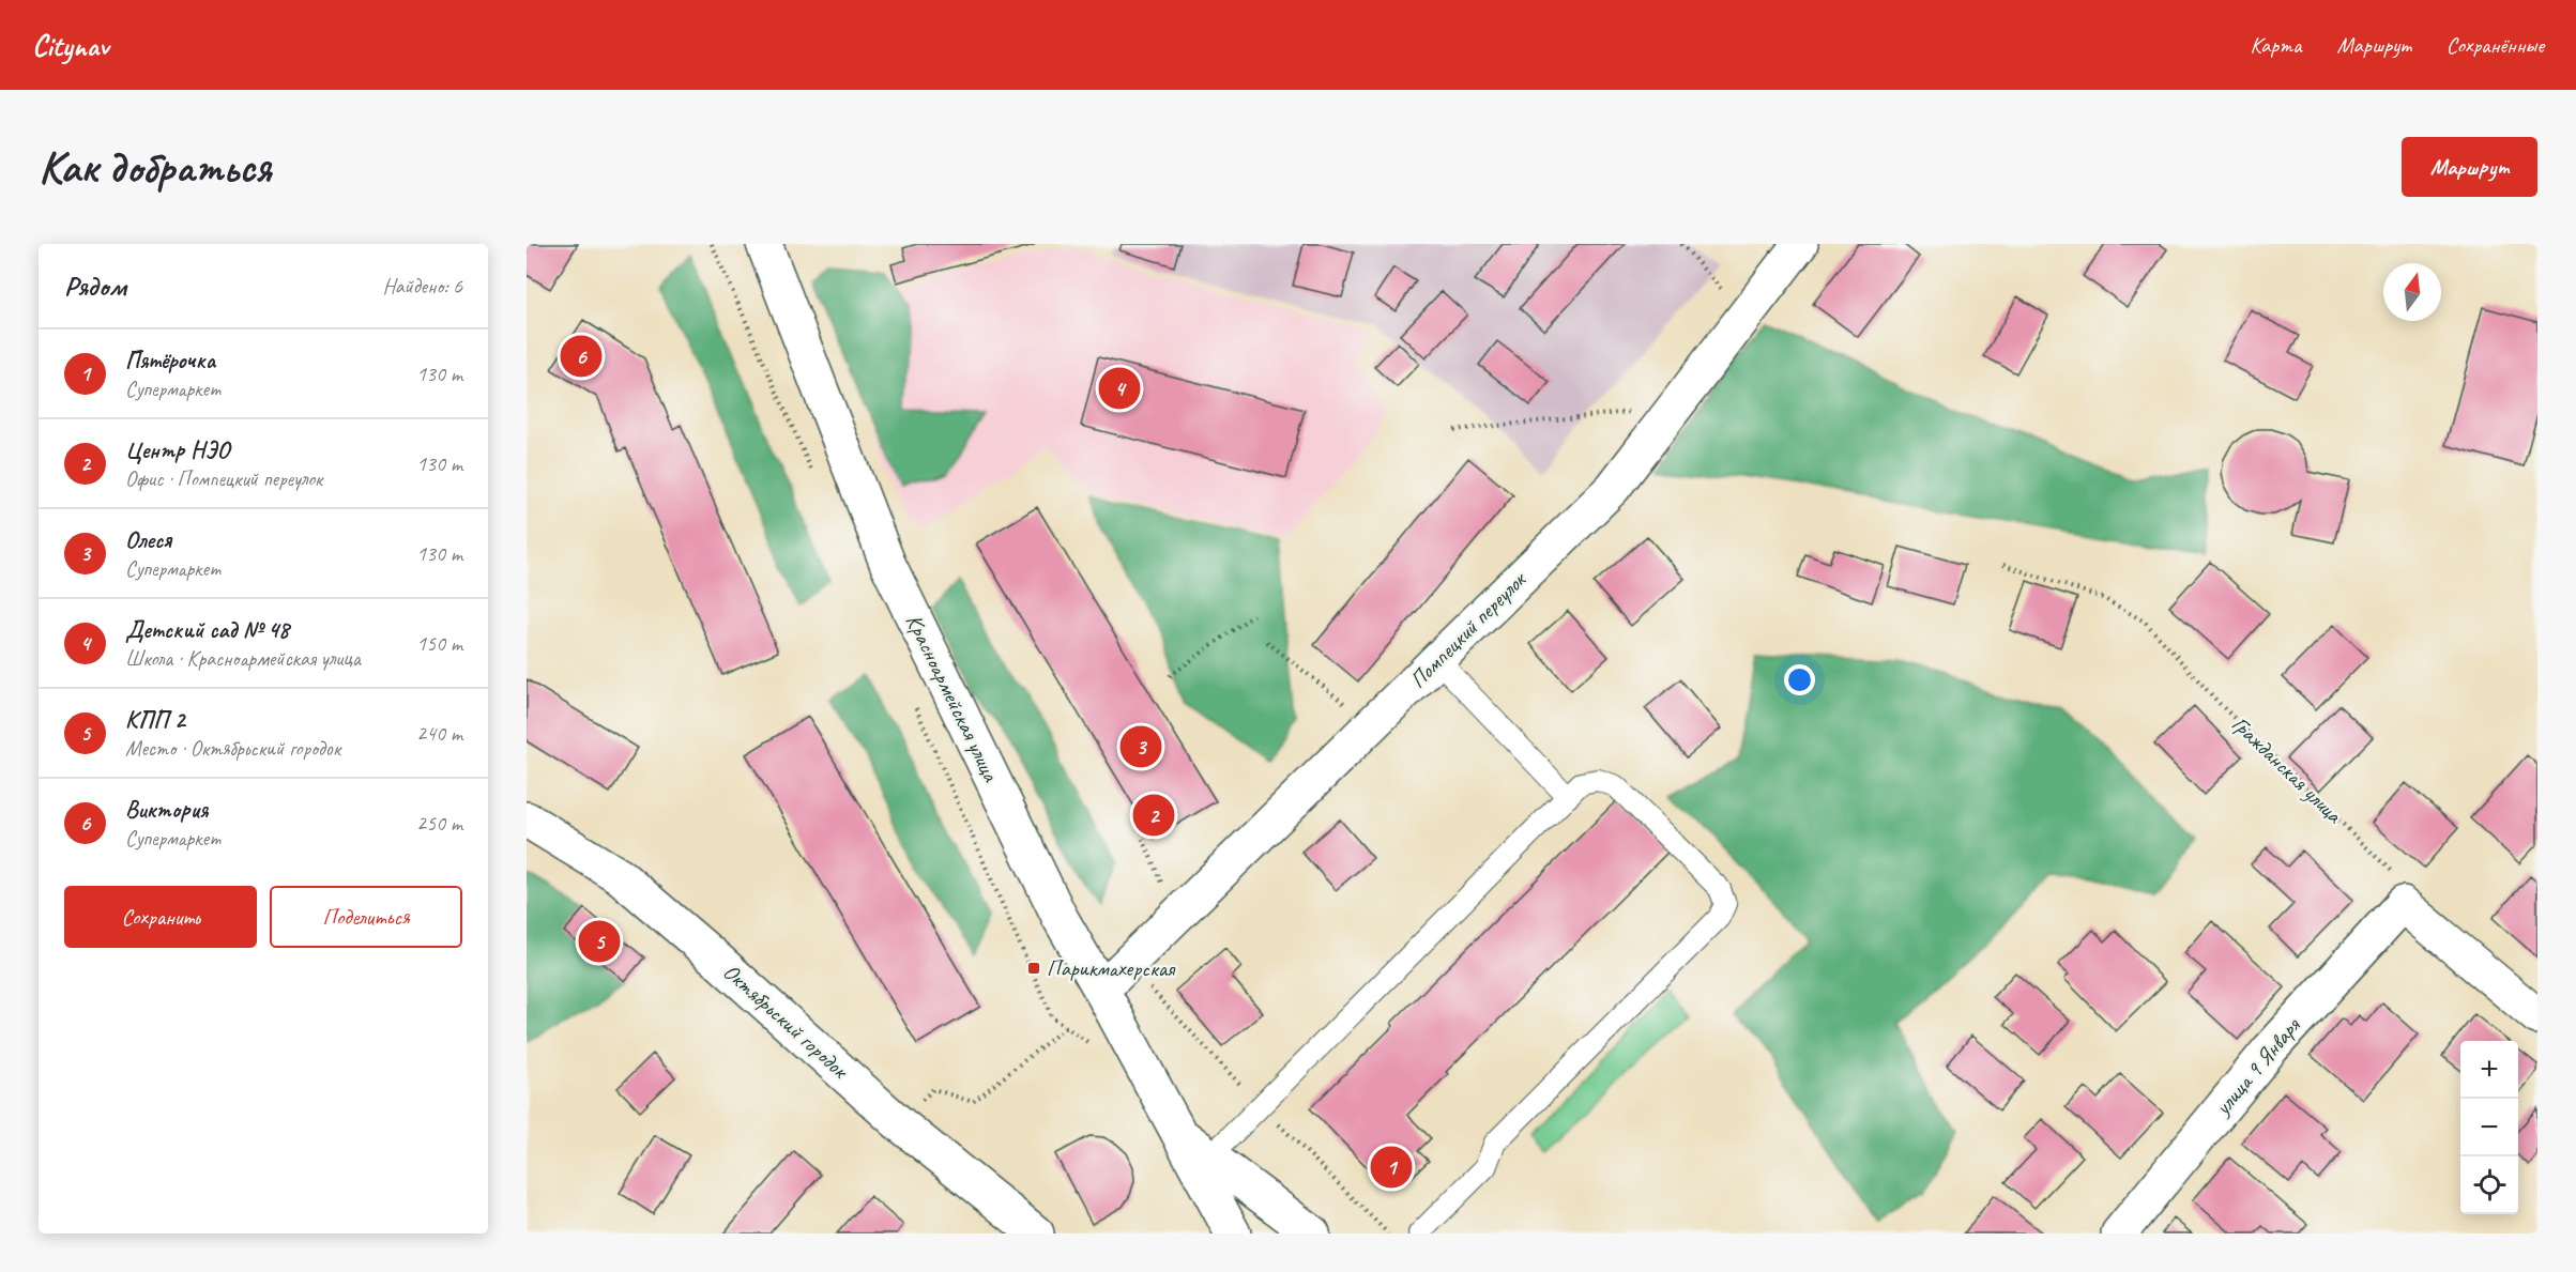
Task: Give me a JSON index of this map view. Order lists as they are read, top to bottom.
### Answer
{
  "streets": {
    "street": [
      "Помпецкий переулок",
      "Красноармейская улица",
      "Октябрьский городок",
      "улица 9 Января"
    ],
    "path": ["Гражданская улица"]
  },
  "crossings": [
    ["Помпецкий переулок", "Красноармейская улица"],
    ["Гражданская улица", "улица 9 Января"]
  ],
  "places": {
    "transit": ["Парикмахерская"]
  },
  "north": "top",
  "page": {
    "header": "Citynav",
    "nav": ["Карта", "Маршрут", "Сохранённые"],
    "buttons": [
      "Маршрут",
      ["Сохранить", "Поделиться"]
    ],
    "title": "Как добраться",
    "heading": ["Рядом", "Найдено: 6"],
    "list": [
      {
        "mark": "1",
        "name": "Пятёрочка",
        "note": "Супермаркет",
        "value": "130 m"
      },
      {
        "mark": "2",
        "name": "Центр НЭО",
        "note": "Офис · Помпецкий переулок",
        "value": "130 m"
      },
      {
        "mark": "3",
        "name": "Олеся",
        "note": "Супермаркет",
        "value": "130 m"
      },
      {
        "mark": "4",
        "name": "Детский сад № 48",
        "note": "Школа · Красноармейская улица",
        "value": "150 m"
      },
      {
        "mark": "5",
        "name": "КПП 2",
        "note": "Место · Октябрьский городок",
        "value": "240 m"
      },
      {
        "mark": "6",
        "name": "Виктория",
        "note": "Супермаркет",
        "value": "250 m"
      }
    ],
    "pins": [
      "6",
      "4",
      "3",
      "2",
      "5",
      "1"
    ],
    "map_buttons": ["+", "−"]
  }
}
